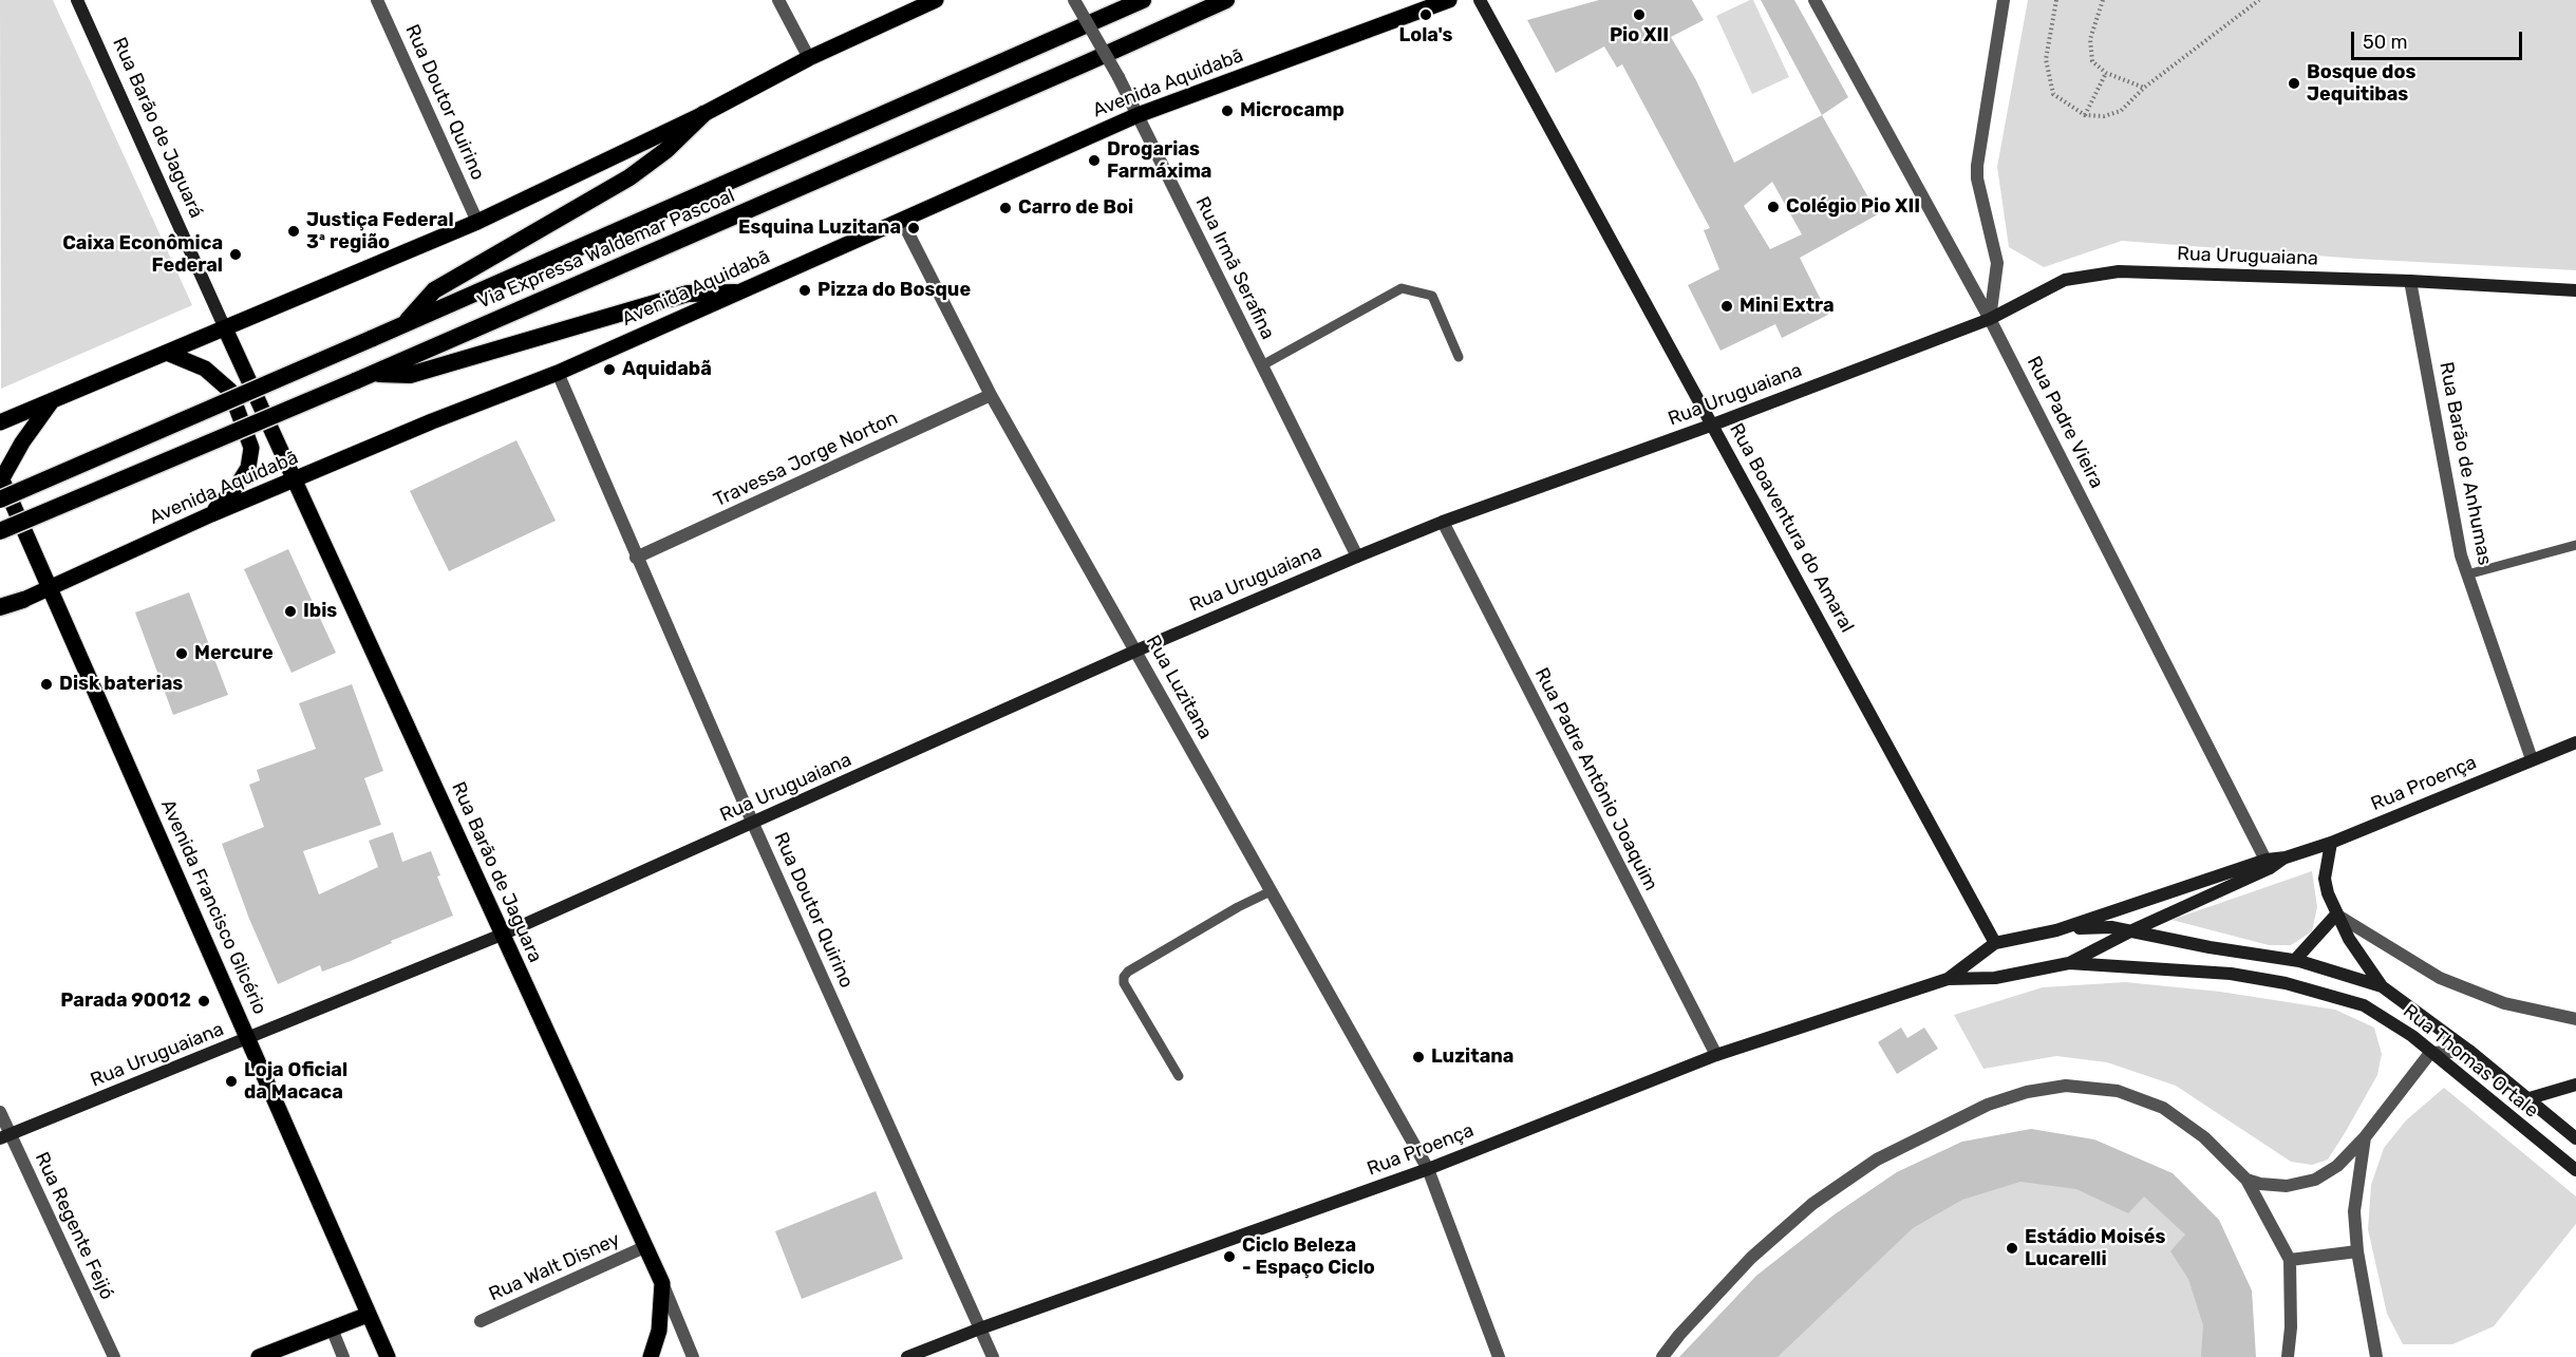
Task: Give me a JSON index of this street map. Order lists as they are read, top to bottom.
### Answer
{
  "streets": {
    "highway": ["Via Expressa Waldemar Pascoal"],
    "main road": [
      "Avenida Aquidabã",
      "Rua Barão de Jaguará",
      "Rua Uruguaiana",
      "Rua Boaventura do Amaral",
      "Rua Proença",
      "Rua Barão de Jaguara",
      "Avenida Francisco Glicério",
      "Rua Thomas Ortale"
    ],
    "street": [
      "Rua Doutor Quirino",
      "Rua Irmã Serafina",
      "Rua Padre Vieira",
      "Travessa Jorge Norton",
      "Rua Barão de Anhumas",
      "Rua Luzitana",
      "Rua Padre Antônio Joaquim",
      "Rua Regente Feijó",
      "Rua Walt Disney"
    ]
  },
  "crossings": [
    ["Avenida Aquidabã", "Rua Doutor Quirino"],
    ["Avenida Aquidabã", "Rua Barão de Jaguará"],
    ["Avenida Aquidabã", "Rua Irmã Serafina"],
    ["Avenida Aquidabã", "Rua Luzitana"],
    ["Avenida Aquidabã", "Rua Barão de Jaguara"],
    ["Avenida Aquidabã", "Avenida Francisco Glicério"],
    ["Rua Doutor Quirino", "Rua Uruguaiana"],
    ["Rua Doutor Quirino", "Travessa Jorge Norton"],
    ["Rua Doutor Quirino", "Rua Proença"],
    ["Rua Barão de Jaguará", "Rua Barão de Jaguara"],
    ["Rua Uruguaiana", "Rua Irmã Serafina"],
    ["Rua Uruguaiana", "Rua Padre Vieira"],
    ["Rua Uruguaiana", "Rua Barão de Anhumas"],
    ["Rua Uruguaiana", "Rua Boaventura do Amaral"],
    ["Rua Uruguaiana", "Rua Luzitana"],
    ["Rua Uruguaiana", "Rua Padre Antônio Joaquim"],
    ["Rua Uruguaiana", "Rua Barão de Jaguara"],
    ["Rua Uruguaiana", "Avenida Francisco Glicério"],
    ["Rua Uruguaiana", "Rua Regente Feijó"],
    ["Rua Padre Vieira", "Rua Proença"],
    ["Travessa Jorge Norton", "Rua Luzitana"],
    ["Rua Barão de Anhumas", "Rua Proença"],
    ["Rua Boaventura do Amaral", "Rua Proença"],
    ["Rua Luzitana", "Rua Proença"],
    ["Rua Padre Antônio Joaquim", "Rua Proença"],
    ["Rua Proença", "Rua Thomas Ortale"],
    ["Rua Barão de Jaguara", "Rua Walt Disney"]
  ],
  "places": [
    "Lola's",
    "Pio XII",
    "Bosque dos Jequitibas",
    "Microcamp",
    "Drogarias Farmáxima",
    "Colégio Pio XII",
    "Carro de Boi",
    "Esquina Luzitana",
    "Justiça Federal 3ª região",
    "Caixa Econômica Federal",
    "Pizza do Bosque",
    "Mini Extra",
    "Aquidabã",
    "Ibis",
    "Mercure",
    "Disk baterias",
    "Parada 90012",
    "Luzitana",
    "Loja Oficial da Macaca",
    "Estádio Moisés Lucarelli",
    "Ciclo Beleza - Espaço Ciclo"
  ],
  "scale_bar": "50 m"
}
